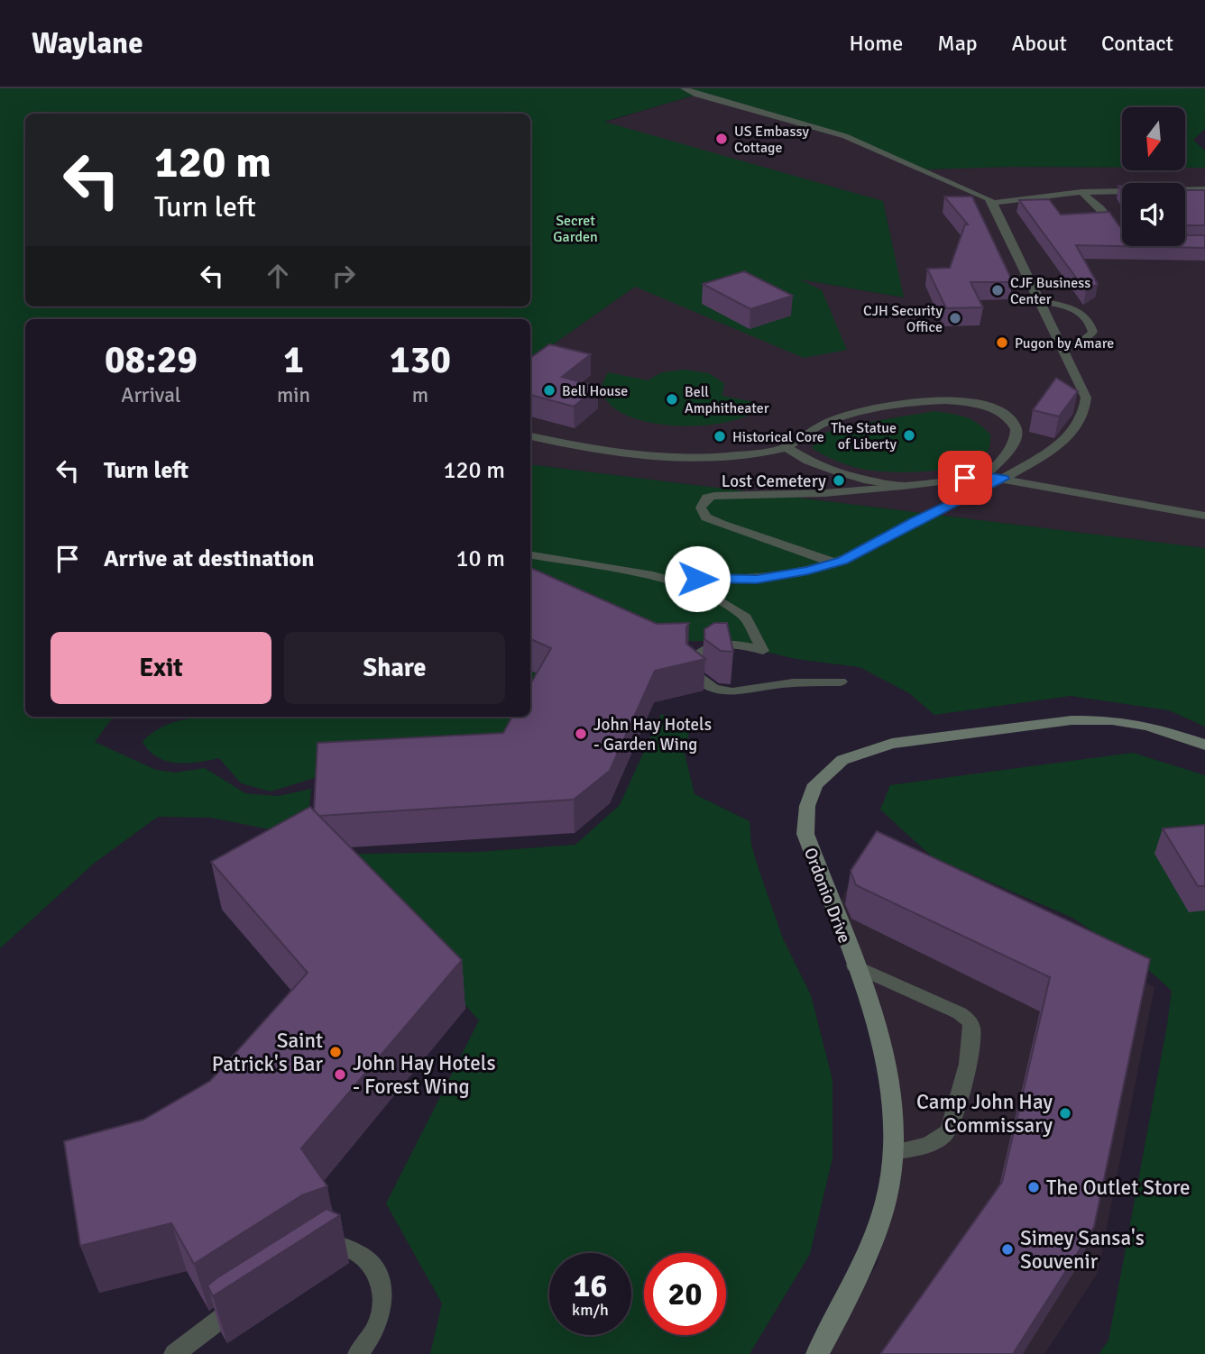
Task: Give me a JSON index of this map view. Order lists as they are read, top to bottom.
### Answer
{
  "streets": {
    "street": ["Ordonio Drive"]
  },
  "parks": ["Secret Garden"],
  "places": [
    "US Embassy Cottage",
    "CJF Business Center",
    "CJH Security Office",
    "Pugon by Amare",
    "Bell House",
    "Bell Amphitheater",
    "The Statue of Liberty",
    "Historical Core",
    "Lost Cemetery",
    "John Hay Hotels - Garden Wing",
    "Saint Patrick's Bar",
    "John Hay Hotels - Forest Wing",
    "Camp John Hay Commissary",
    "The Outlet Store",
    "Simey Sansa's Souvenir"
  ],
  "north": "bottom",
  "page": {
    "header": "Waylane",
    "nav": [
      "Home",
      "Map",
      "About",
      "Contact"
    ],
    "turn": ["120 m", "Turn left"],
    "eta": [
      "08:29",
      "Arrival",
      "1",
      "min",
      "130",
      "m"
    ],
    "list": [
      {
        "name": "Turn left",
        "value": "120 m"
      },
      {
        "name": "Arrive at destination",
        "value": "10 m"
      }
    ],
    "buttons": ["Exit", "Share"],
    "speed": "16 km/h",
    "limit": "20"
  }
}
